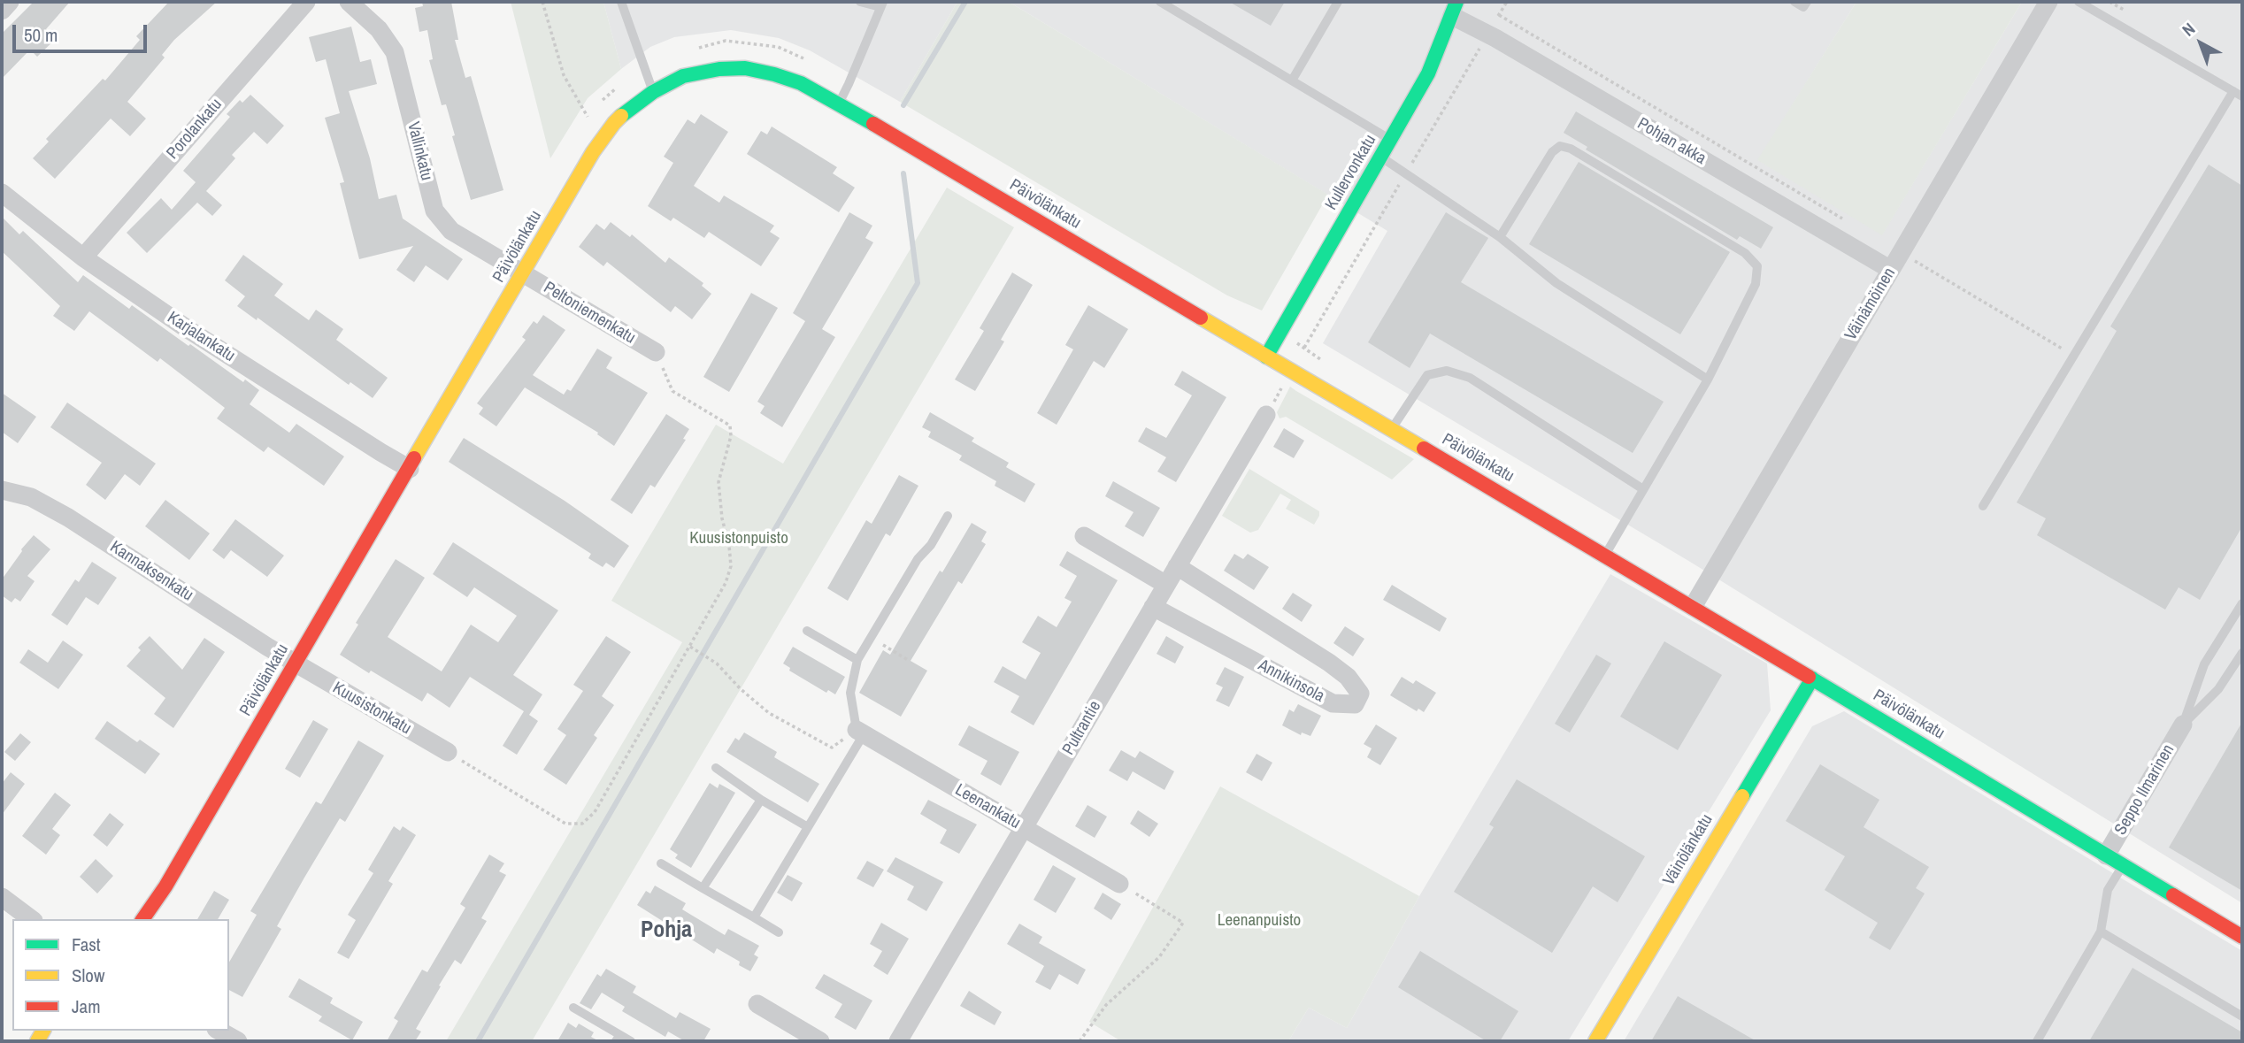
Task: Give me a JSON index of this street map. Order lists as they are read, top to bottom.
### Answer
{
  "streets": {
    "street": [
      "Porolankatu",
      "Pohjan akka",
      "Vallinkatu",
      "Kullervonkatu",
      "Päivölänkatu",
      "Väinämöinen",
      "Peltoniemenkatu",
      "Karjalankatu",
      "Kannaksenkatu",
      "Annikinsola",
      "Kuusistonkatu",
      "Pultrantie",
      "Seppo Ilmarinen",
      "Leenankatu",
      "Väinölänkatu"
    ]
  },
  "crossings": [
    ["Porolankatu", "Karjalankatu"],
    ["Pohjan akka", "Kullervonkatu"],
    ["Pohjan akka", "Väinämöinen"],
    ["Vallinkatu", "Päivölänkatu"],
    ["Vallinkatu", "Peltoniemenkatu"],
    ["Kullervonkatu", "Päivölänkatu"],
    ["Päivölänkatu", "Väinämöinen"],
    ["Päivölänkatu", "Peltoniemenkatu"],
    ["Päivölänkatu", "Karjalankatu"],
    ["Päivölänkatu", "Kannaksenkatu"],
    ["Päivölänkatu", "Kuusistonkatu"],
    ["Päivölänkatu", "Seppo Ilmarinen"],
    ["Päivölänkatu", "Väinölänkatu"],
    ["Kannaksenkatu", "Kuusistonkatu"],
    ["Annikinsola", "Pultrantie"],
    ["Pultrantie", "Leenankatu"]
  ],
  "districts": ["Pohja"],
  "parks": ["Kuusistonpuisto", "Leenanpuisto"],
  "legend": ["Fast", "Slow", "Jam"],
  "scale_bar": "50 m",
  "north": "top left"
}
